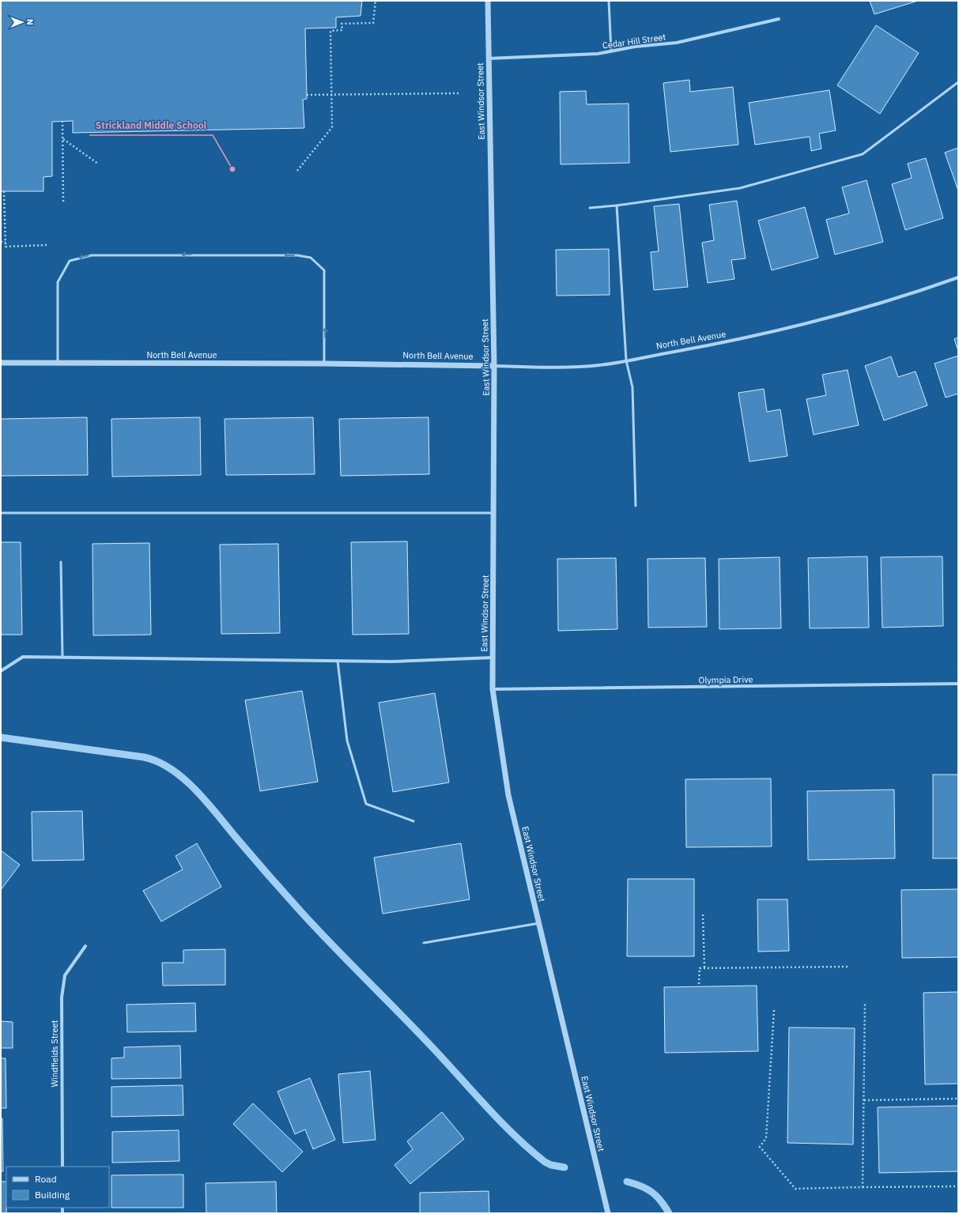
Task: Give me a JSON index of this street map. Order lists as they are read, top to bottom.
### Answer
{
  "streets": {
    "street": [
      "Cedar Hill Street",
      "East Windsor Street",
      "North Bell Avenue",
      "Olympia Drive",
      "Windfields Street"
    ]
  },
  "crossings": [
    ["Cedar Hill Street", "East Windsor Street"],
    ["East Windsor Street", "North Bell Avenue"],
    ["East Windsor Street", "Olympia Drive"]
  ],
  "places": ["Strickland Middle School"],
  "legend": ["Road", "Building"],
  "north": "right"
}
